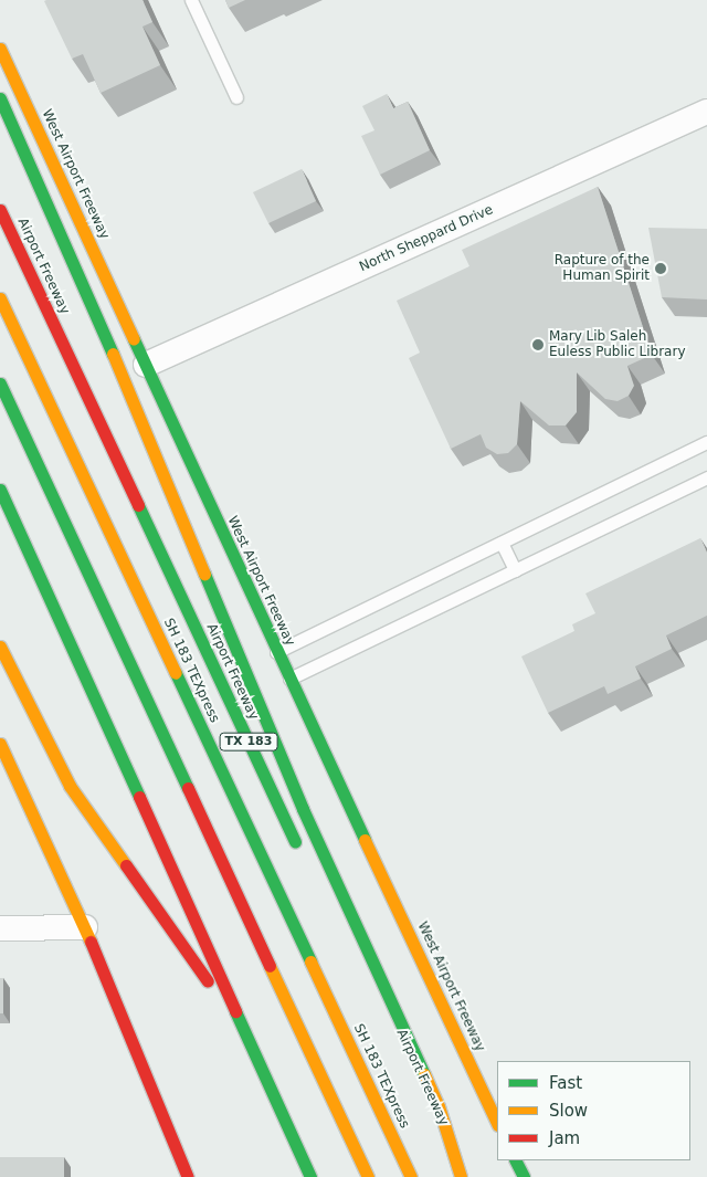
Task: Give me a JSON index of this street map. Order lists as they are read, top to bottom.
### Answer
{
  "streets": {
    "main road": [
      "West Airport Freeway",
      "Airport Freeway",
      "SH 183 TEXpress",
      "TX 183"
    ],
    "street": ["North Sheppard Drive"]
  },
  "crossings": [
    ["West Airport Freeway", "North Sheppard Drive"]
  ],
  "places": ["Rapture of the Human Spirit", "Mary Lib Saleh Euless Public Library"],
  "legend": ["Fast", "Slow", "Jam"]
}
